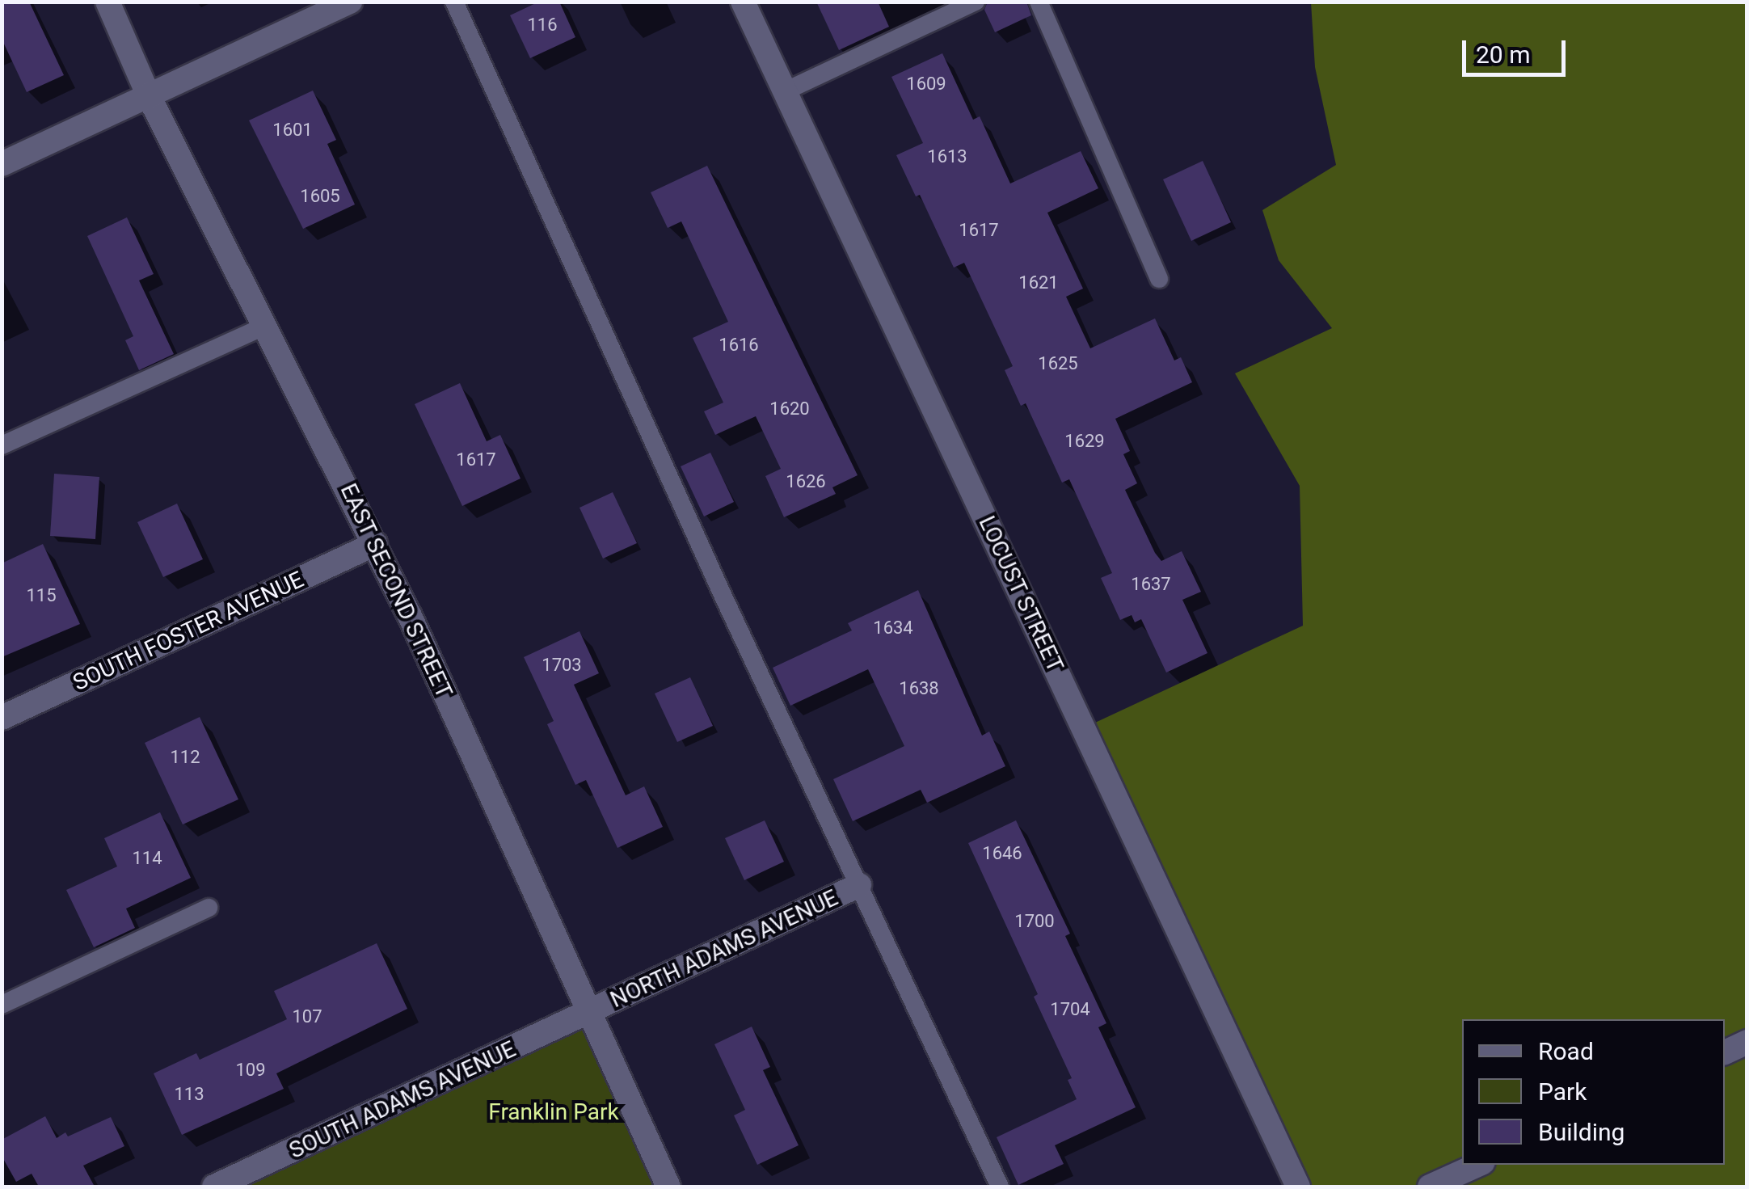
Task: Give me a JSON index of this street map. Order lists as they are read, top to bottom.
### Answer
{
  "streets": {
    "street": [
      "EAST SECOND STREET",
      "LOCUST STREET",
      "SOUTH FOSTER AVENUE",
      "NORTH ADAMS AVENUE",
      "SOUTH ADAMS AVENUE"
    ]
  },
  "crossings": [
    ["EAST SECOND STREET", "SOUTH FOSTER AVENUE"],
    ["EAST SECOND STREET", "NORTH ADAMS AVENUE"],
    ["EAST SECOND STREET", "SOUTH ADAMS AVENUE"],
    ["NORTH ADAMS AVENUE", "SOUTH ADAMS AVENUE"]
  ],
  "parks": ["Franklin Park"],
  "house_numbers": [
    "116",
    "1609",
    "1601",
    "1613",
    "1605",
    "1617",
    "1621",
    "1616",
    "1625",
    "1620",
    "1629",
    "1617",
    "1626",
    "1637",
    "115",
    "1634",
    "1703",
    "1638",
    "112",
    "1646",
    "114",
    "1700",
    "1704",
    "107",
    "109",
    "113"
  ],
  "legend": ["Road", "Park", "Building"],
  "scale_bar": "20 m"
}
